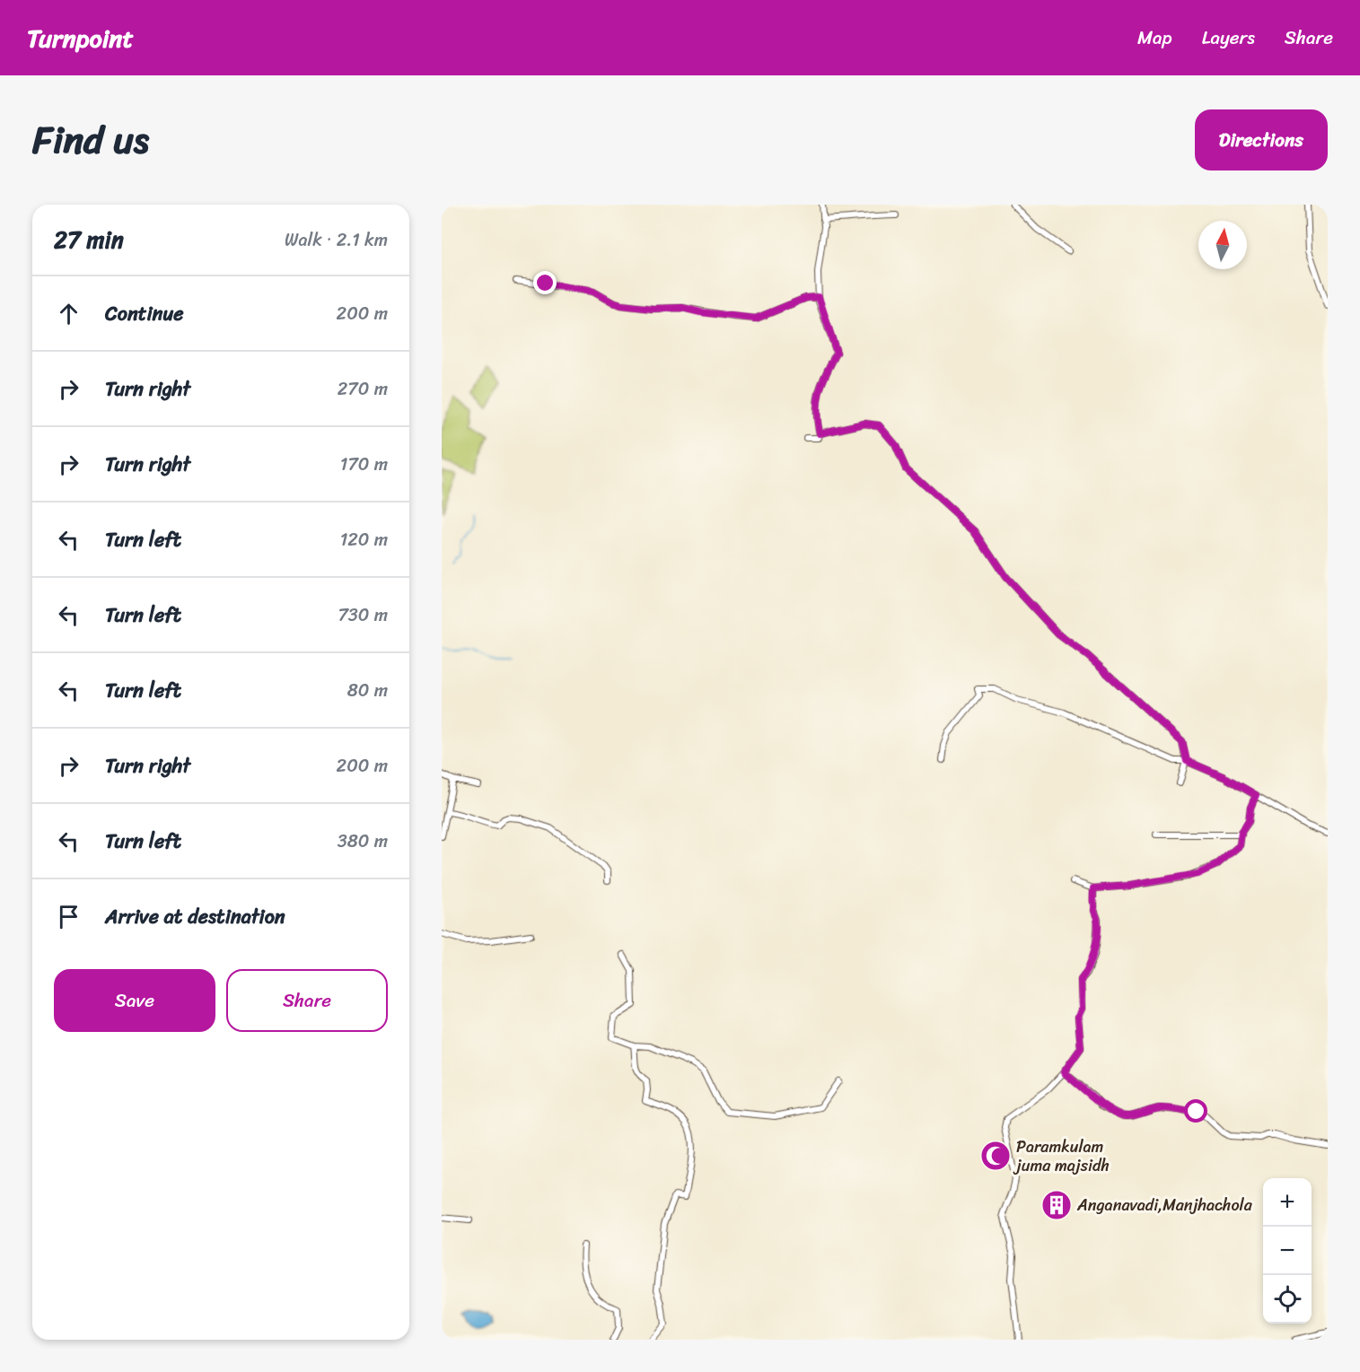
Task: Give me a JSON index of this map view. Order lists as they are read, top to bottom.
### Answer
{
  "places": {
    "mosque": ["Paramkulam juma majsidh"],
    "building": ["Anganavadi,Manjhachola"]
  },
  "north": "top",
  "page": {
    "header": "Turnpoint",
    "nav": ["Map", "Layers", "Share"],
    "title": "Find us",
    "buttons": [
      "Directions",
      ["Save", "Share"]
    ],
    "heading": ["27 min", "Walk · 2.1 km"],
    "list": [
      ["Continue", "200 m"],
      ["Turn right", "270 m"],
      ["Turn right", "170 m"],
      ["Turn left", "120 m"],
      ["Turn left", "730 m"],
      ["Turn left", "80 m"],
      ["Turn right", "200 m"],
      ["Turn left", "380 m"],
      "Arrive at destination"
    ],
    "map_buttons": ["+", "−"]
  }
}
